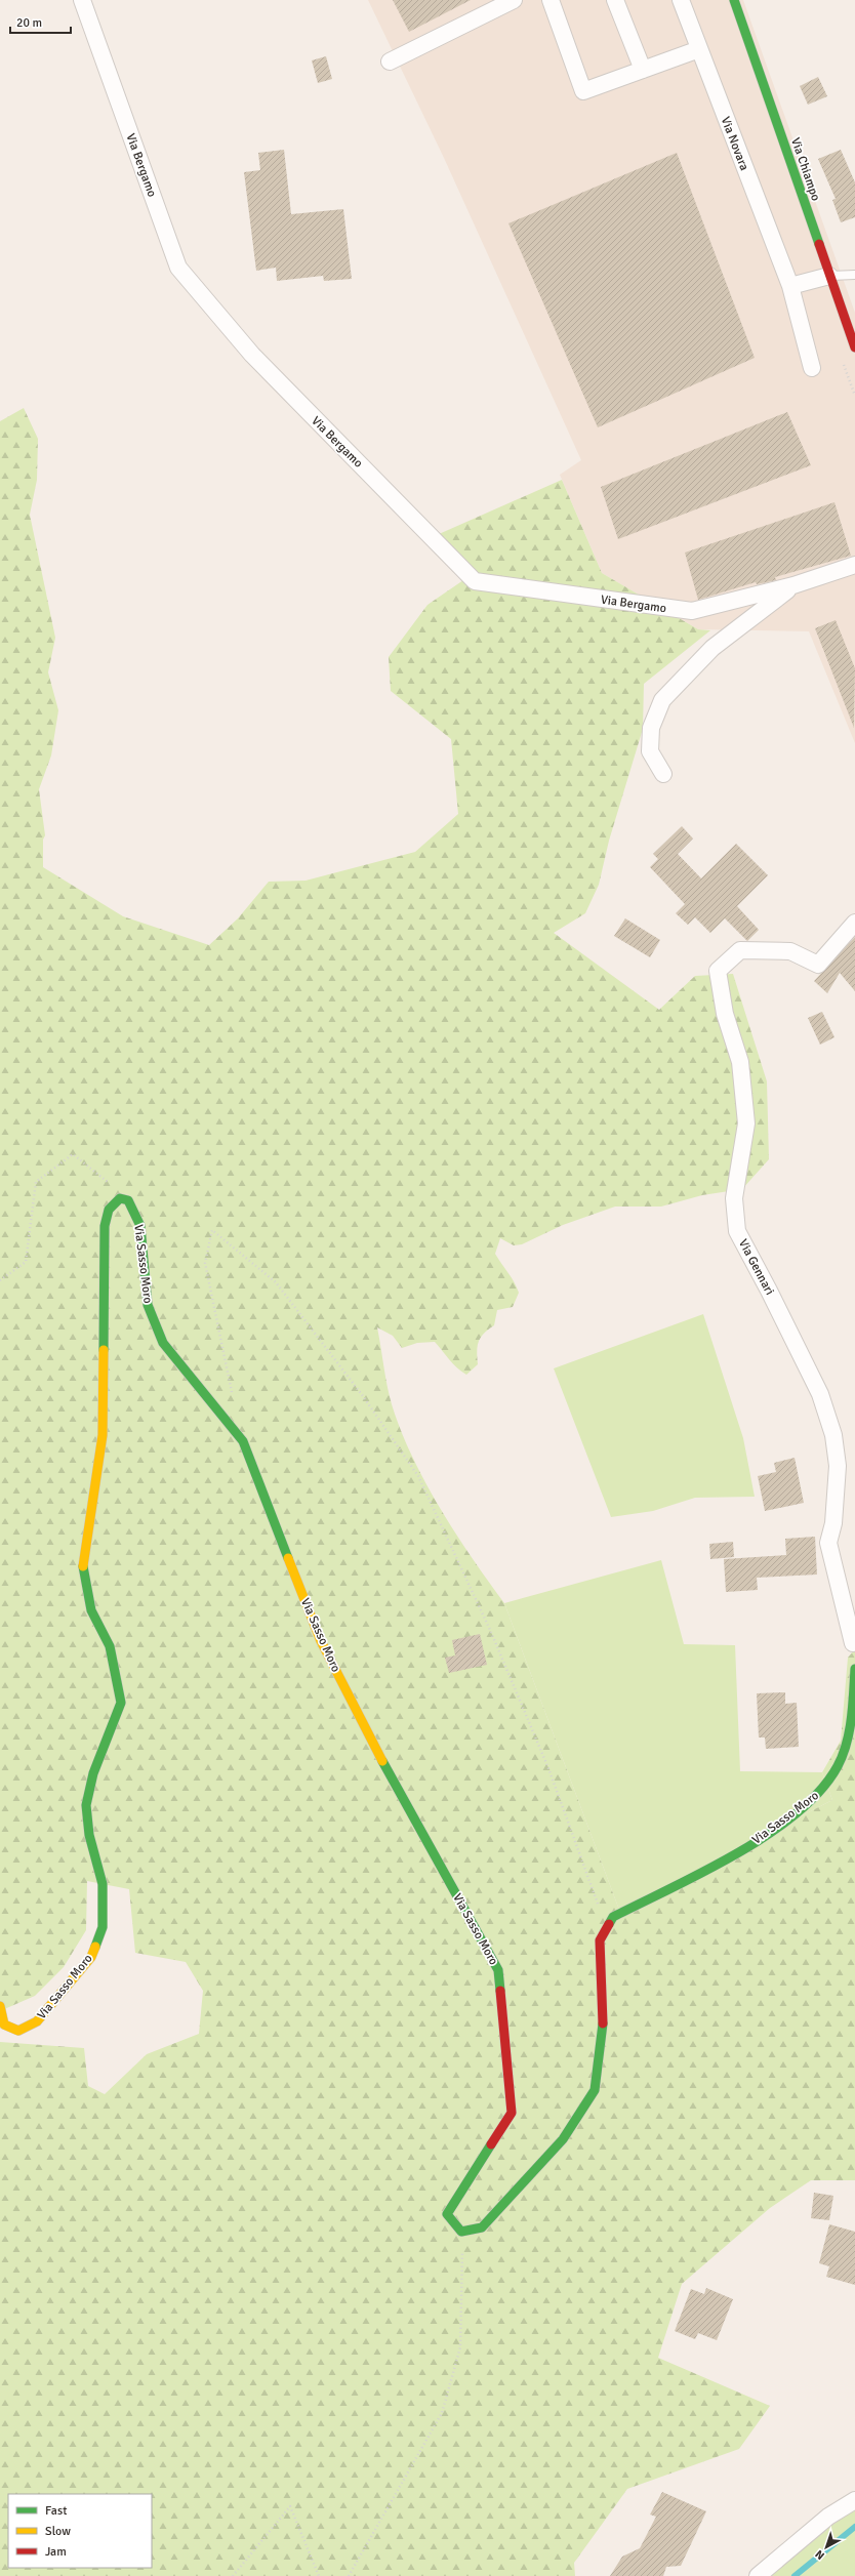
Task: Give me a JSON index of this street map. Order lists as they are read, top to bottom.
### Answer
{
  "streets": {
    "street": [
      "Via Novara",
      "Via Bergamo",
      "Via Chiampo",
      "Via Sasso Moro",
      "Via Gennari"
    ]
  },
  "crossings": [
    ["Via Sasso Moro", "Via Gennari"]
  ],
  "legend": ["Fast", "Slow", "Jam"],
  "scale_bar": "20 m",
  "north": "bottom left"
}
